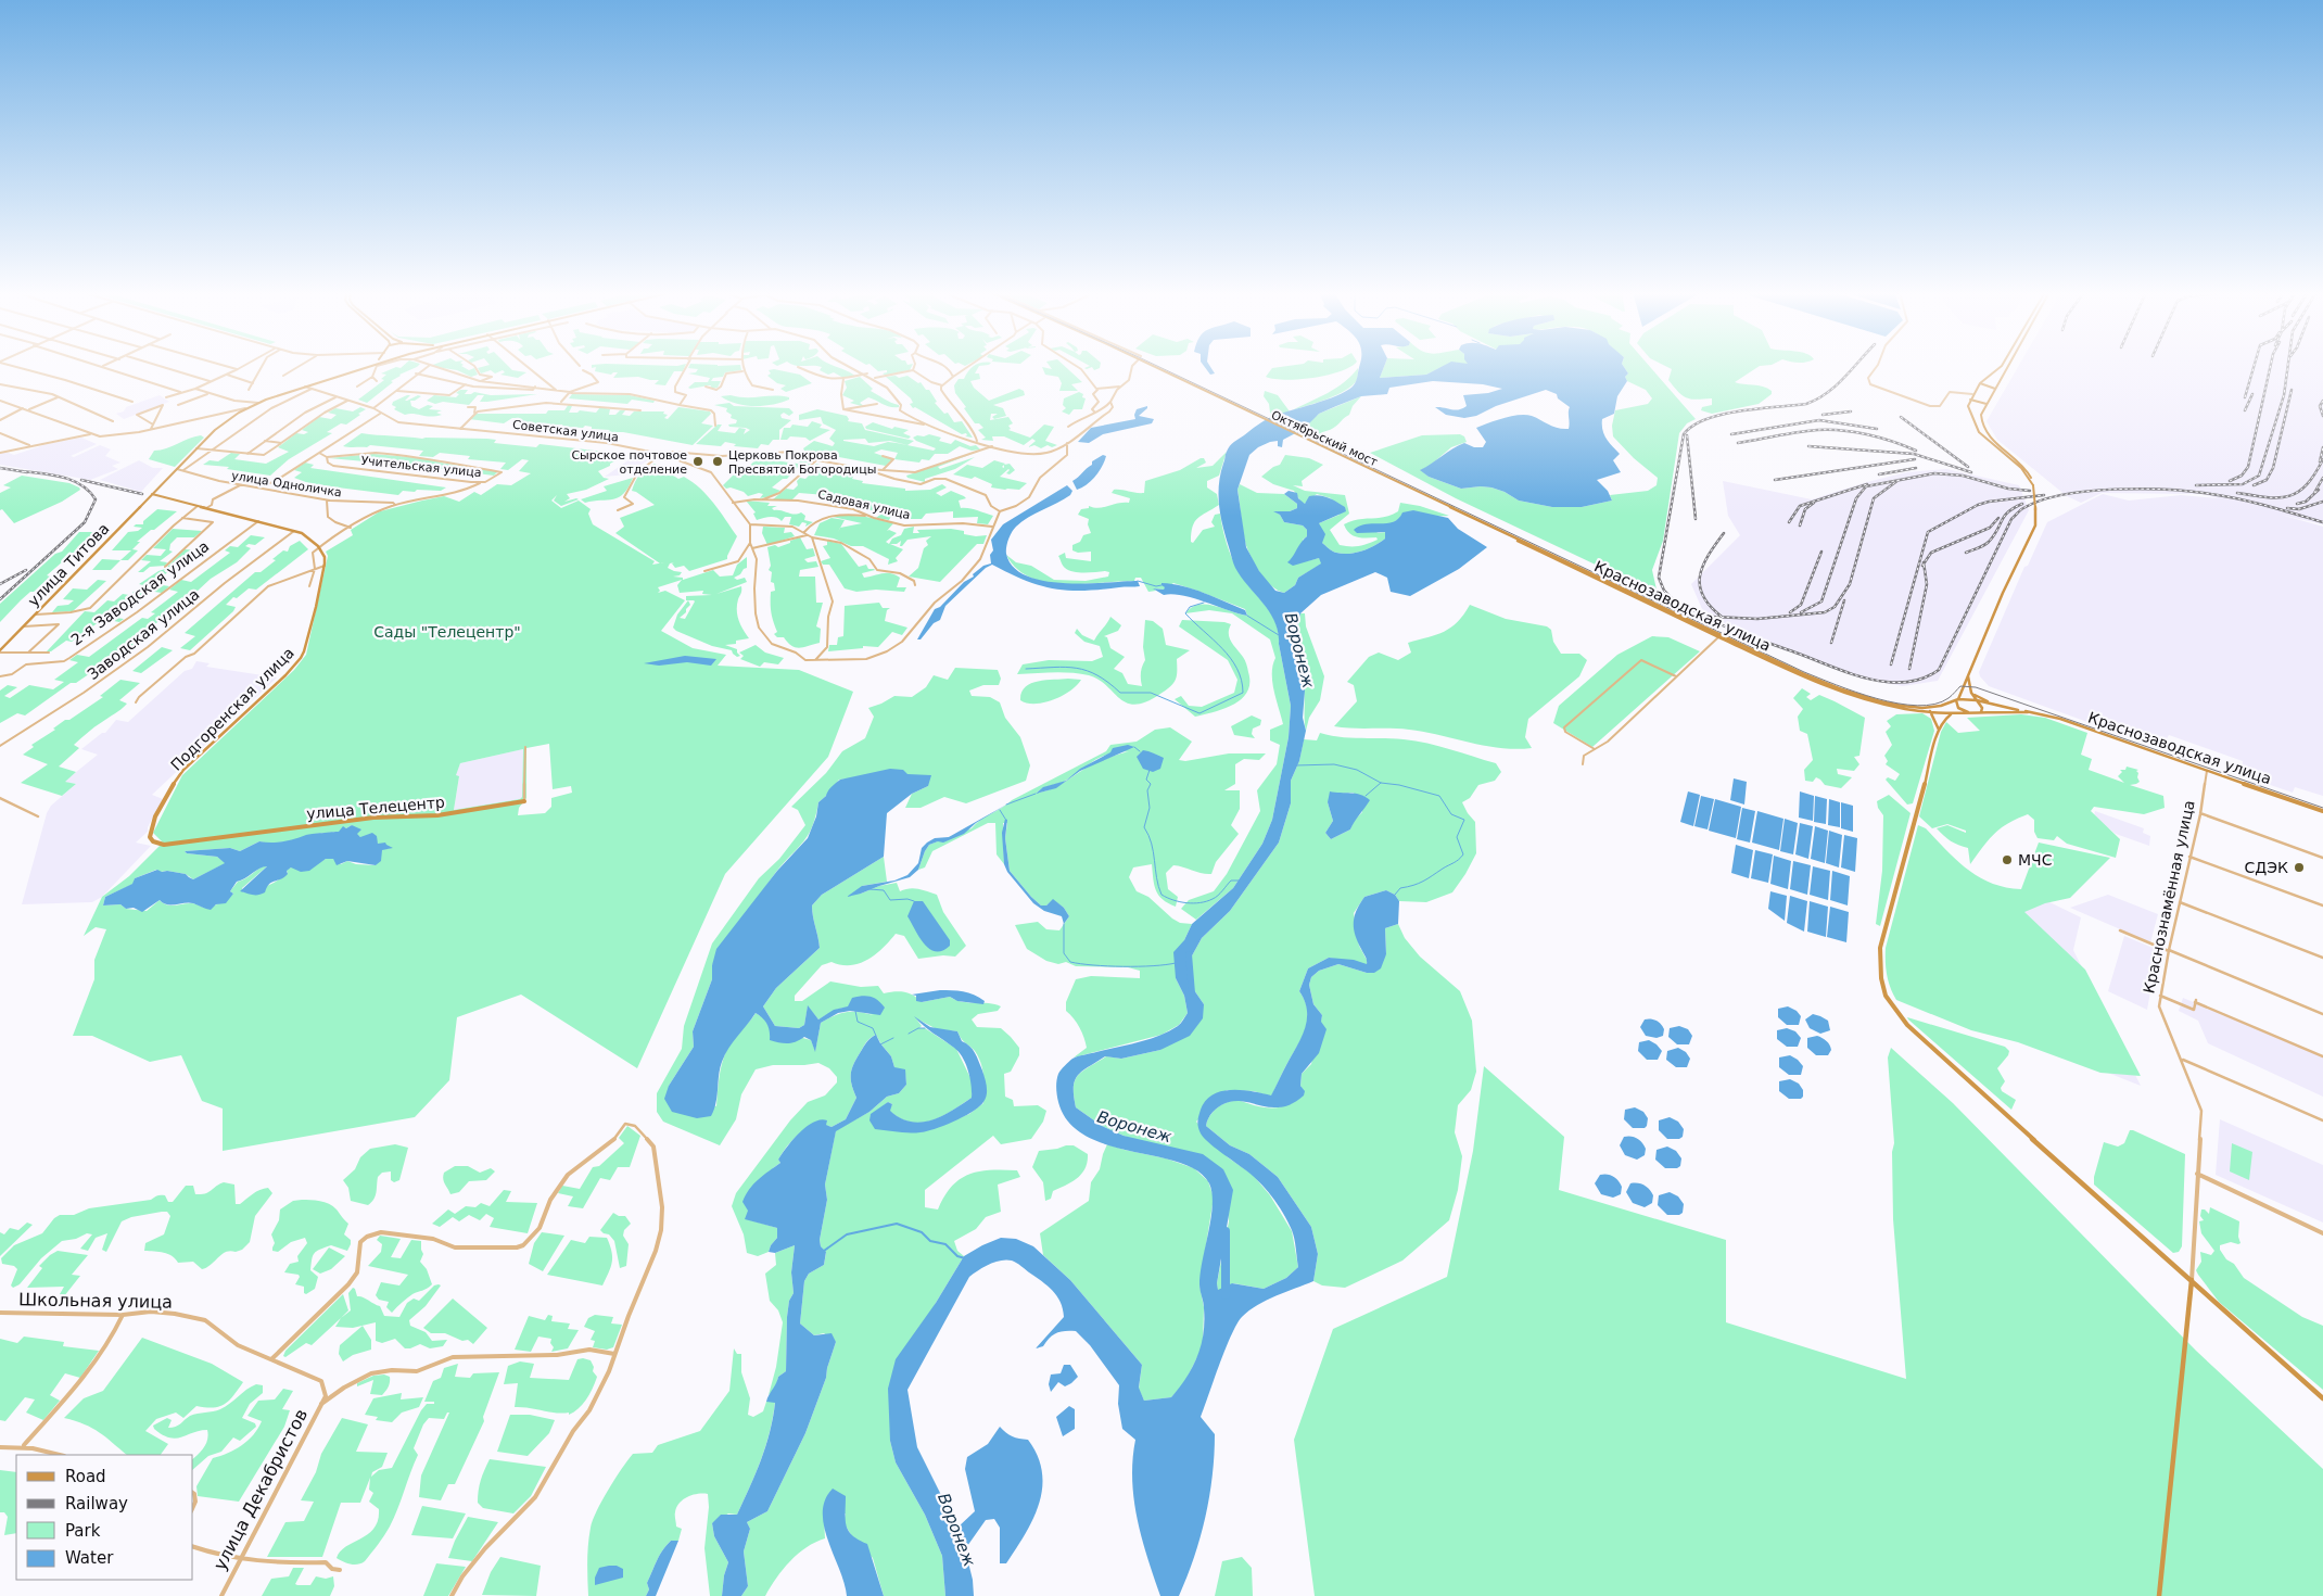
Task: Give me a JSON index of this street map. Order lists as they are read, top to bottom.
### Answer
{
  "streets": {
    "main road": [
      "Октябрьский мост",
      "улица Титова",
      "Краснозаводская улица",
      "Подгоренская улица",
      "улица Телецентр"
    ],
    "street": [
      "Советская улица",
      "Учительская улица",
      "улица Одноличка",
      "Садовая улица",
      "2-я Заводская улица",
      "Заводская улица",
      "Краснознамённая улица",
      "Школьная улица",
      "улица Декабристов"
    ]
  },
  "crossings": [
    ["Советская улица", "Садовая улица"],
    ["Советская улица", "улица Титова"],
    ["Октябрьский мост", "Краснозаводская улица"],
    ["улица Одноличка", "улица Титова"],
    ["Краснозаводская улица", "Краснознамённая улица"],
    ["Подгоренская улица", "улица Телецентр"],
    ["Школьная улица", "улица Декабристов"]
  ],
  "water": ["Воронеж"],
  "parks": ["Сады \"Телецентр\""],
  "places": [
    "Сырское почтовое отделение",
    "Церковь Покрова Пресвятой Богородицы",
    "МЧС",
    "СДЭК"
  ],
  "legend": [
    "Road",
    "Railway",
    "Park",
    "Water"
  ]
}
